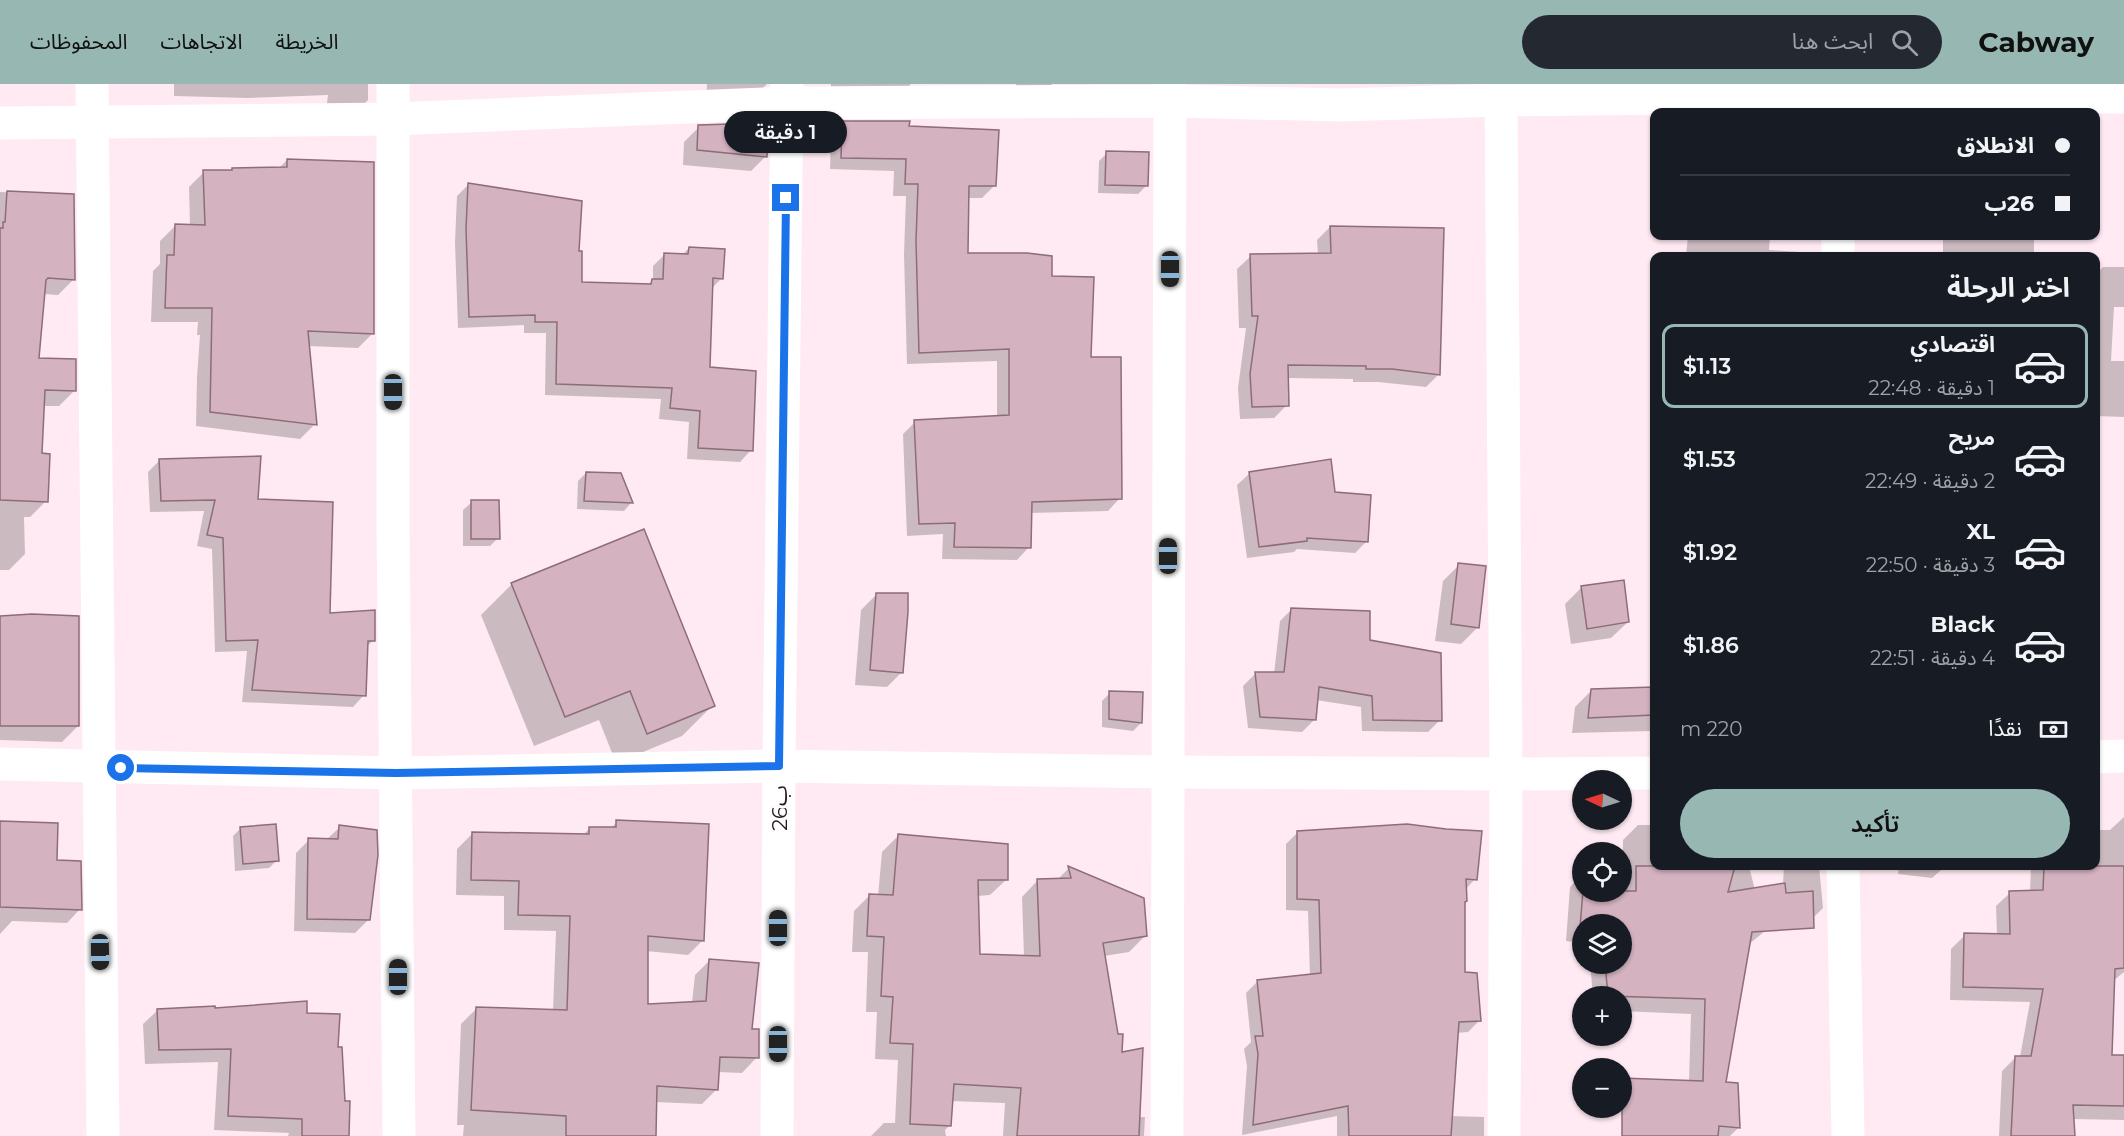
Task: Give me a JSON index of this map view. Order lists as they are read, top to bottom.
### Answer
{
  "streets": {
    "main road": ["26ب"]
  },
  "north": "left",
  "page": {
    "header": "Cabway",
    "search": "ابحث هنا",
    "nav": ["الخريطة", "الاتجاهات", "المحفوظات"],
    "banner": ["الانطلاق", "26ب"],
    "bubble": "1 دقيقة",
    "heading": "اختر الرحلة",
    "list": [
      {
        "name": "اقتصادي",
        "note": "1 دقيقة · 22:48",
        "value": "$1.13"
      },
      {
        "name": "مريح",
        "note": "2 دقيقة · 22:49",
        "value": "$1.53"
      },
      {
        "name": "XL",
        "note": "3 دقيقة · 22:50",
        "value": "$1.92"
      },
      {
        "name": "Black",
        "note": "4 دقيقة · 22:51",
        "value": "$1.86"
      }
    ],
    "pay": ["نقدًا", "220 m"],
    "map_buttons": ["+", "−"],
    "buttons": "تأكيد"
  }
}
